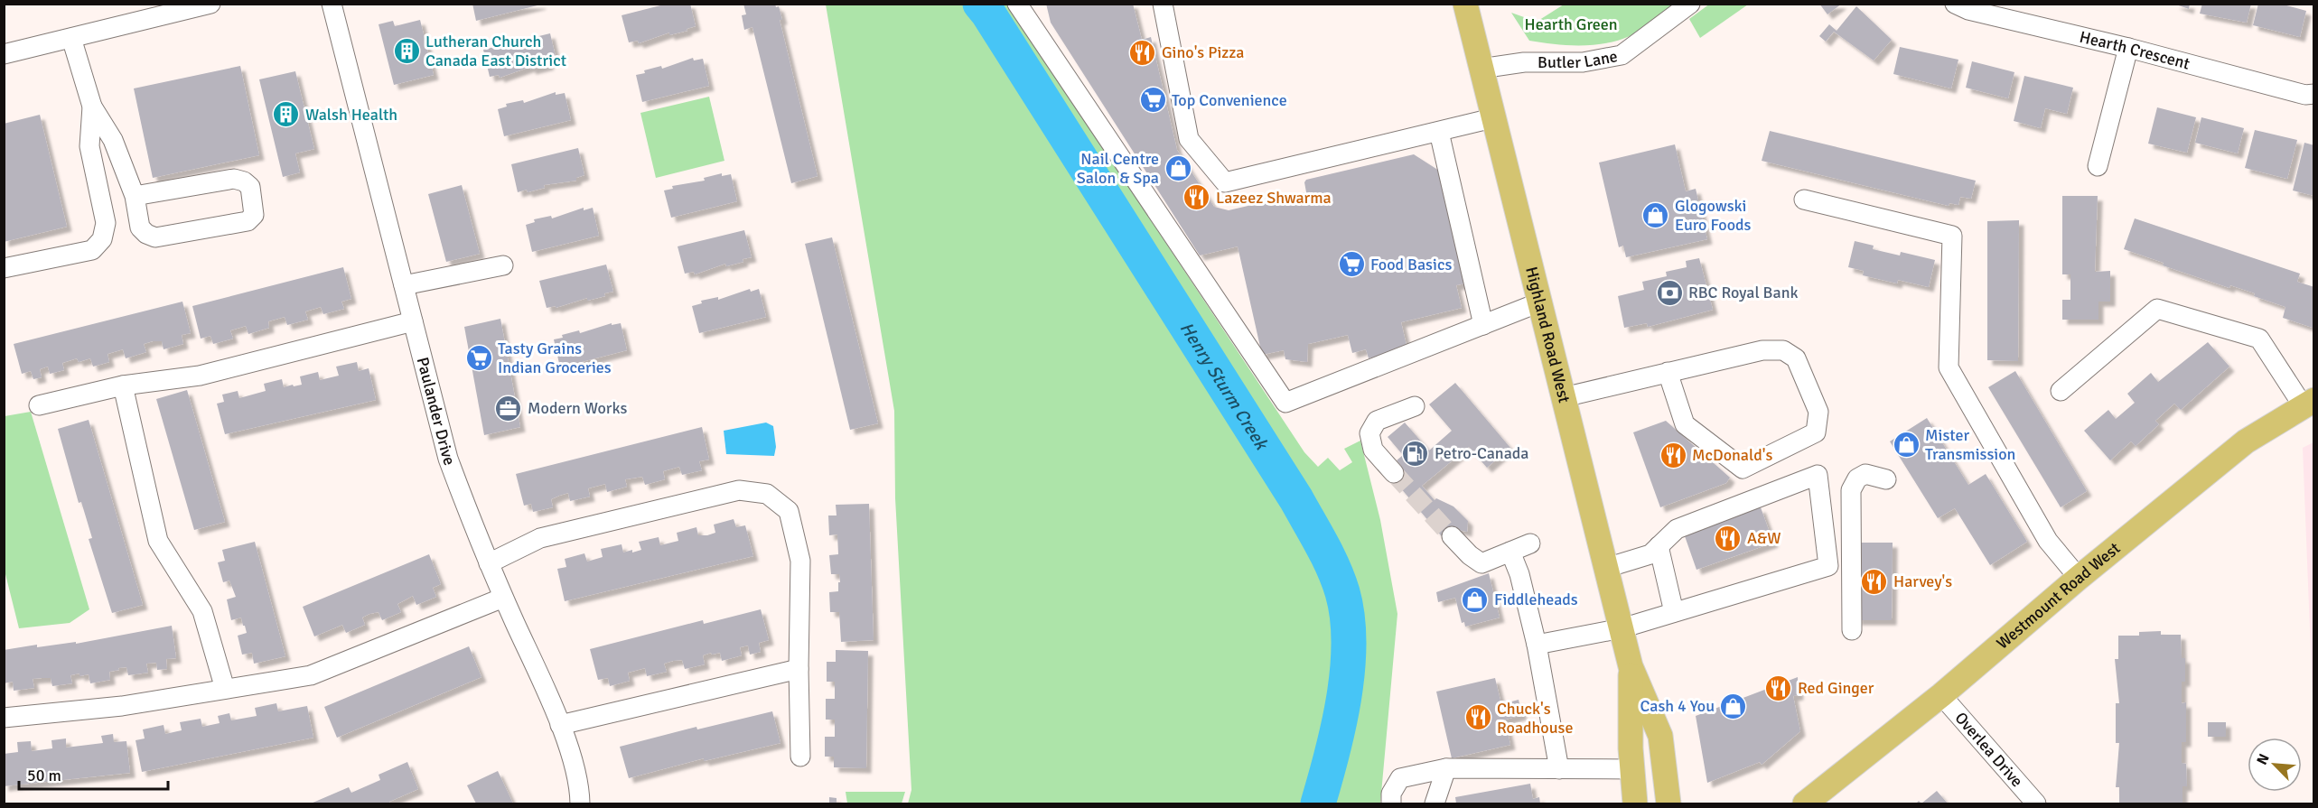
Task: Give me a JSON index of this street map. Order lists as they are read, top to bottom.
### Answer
{
  "streets": {
    "main road": ["Highland Road West", "Westmount Road West"],
    "street": [
      "Hearth Crescent",
      "Butler Lane",
      "Paulander Drive",
      "Overlea Drive"
    ]
  },
  "crossings": [
    ["Butler Lane", "Highland Road West"],
    ["Westmount Road West", "Overlea Drive"]
  ],
  "water": ["Henry Sturm Creek"],
  "parks": ["Hearth Green"],
  "places": {
    "building": ["Lutheran Church Canada East District", "Walsh Health"],
    "restaurant": [
      "Gino's Pizza",
      "Lazeez Shwarma",
      "McDonald's",
      "A&W",
      "Harvey's",
      "Red Ginger",
      "Chuck's Roadhouse"
    ],
    "supermarket": ["Top Convenience", "Food Basics", "Tasty Grains Indian Groceries"],
    "shop": [
      "Nail Centre Salon & Spa",
      "Glogowski Euro Foods",
      "Mister Transmission",
      "Fiddleheads",
      "Cash 4 You"
    ],
    "bank": ["RBC Royal Bank"],
    "office": ["Modern Works"],
    "fuel station": ["Petro-Canada"]
  },
  "scale_bar": "50 m",
  "north": "top left"
}
